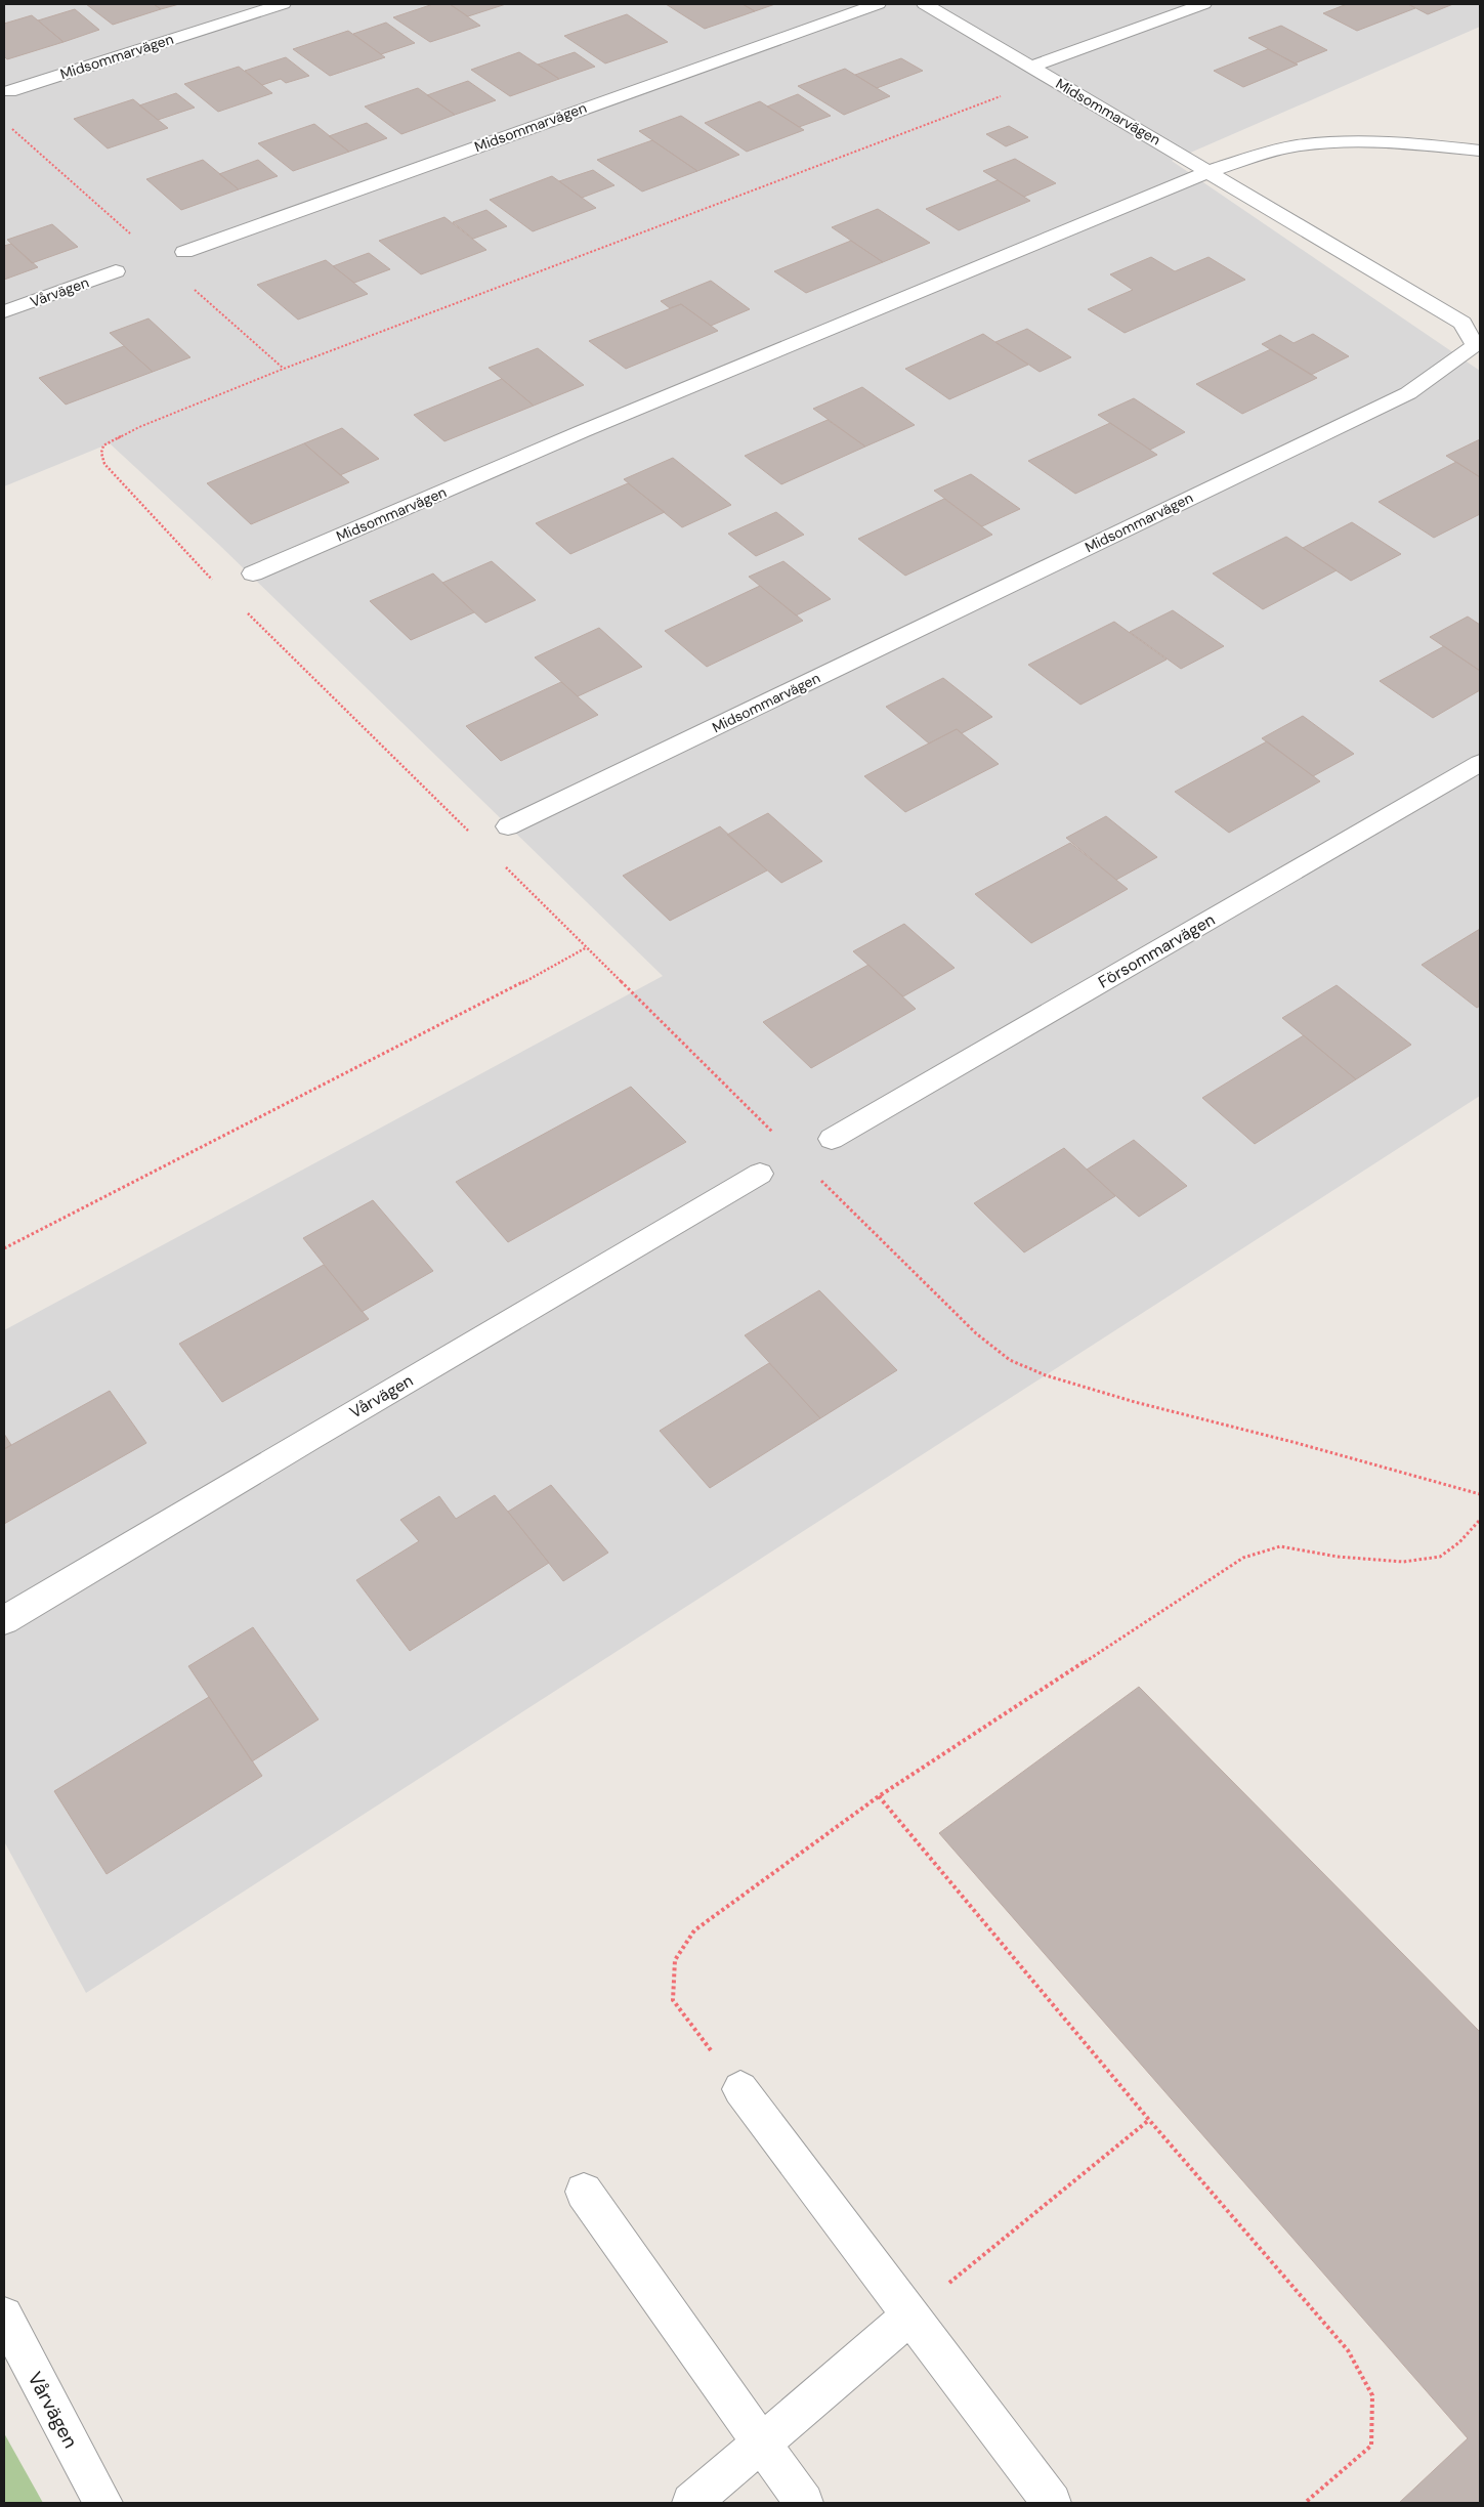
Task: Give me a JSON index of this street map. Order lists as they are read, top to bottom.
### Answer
{
  "streets": {
    "street": ["Midsommarvägen", "Vårvägen", "Försommarvägen"]
  }
}
